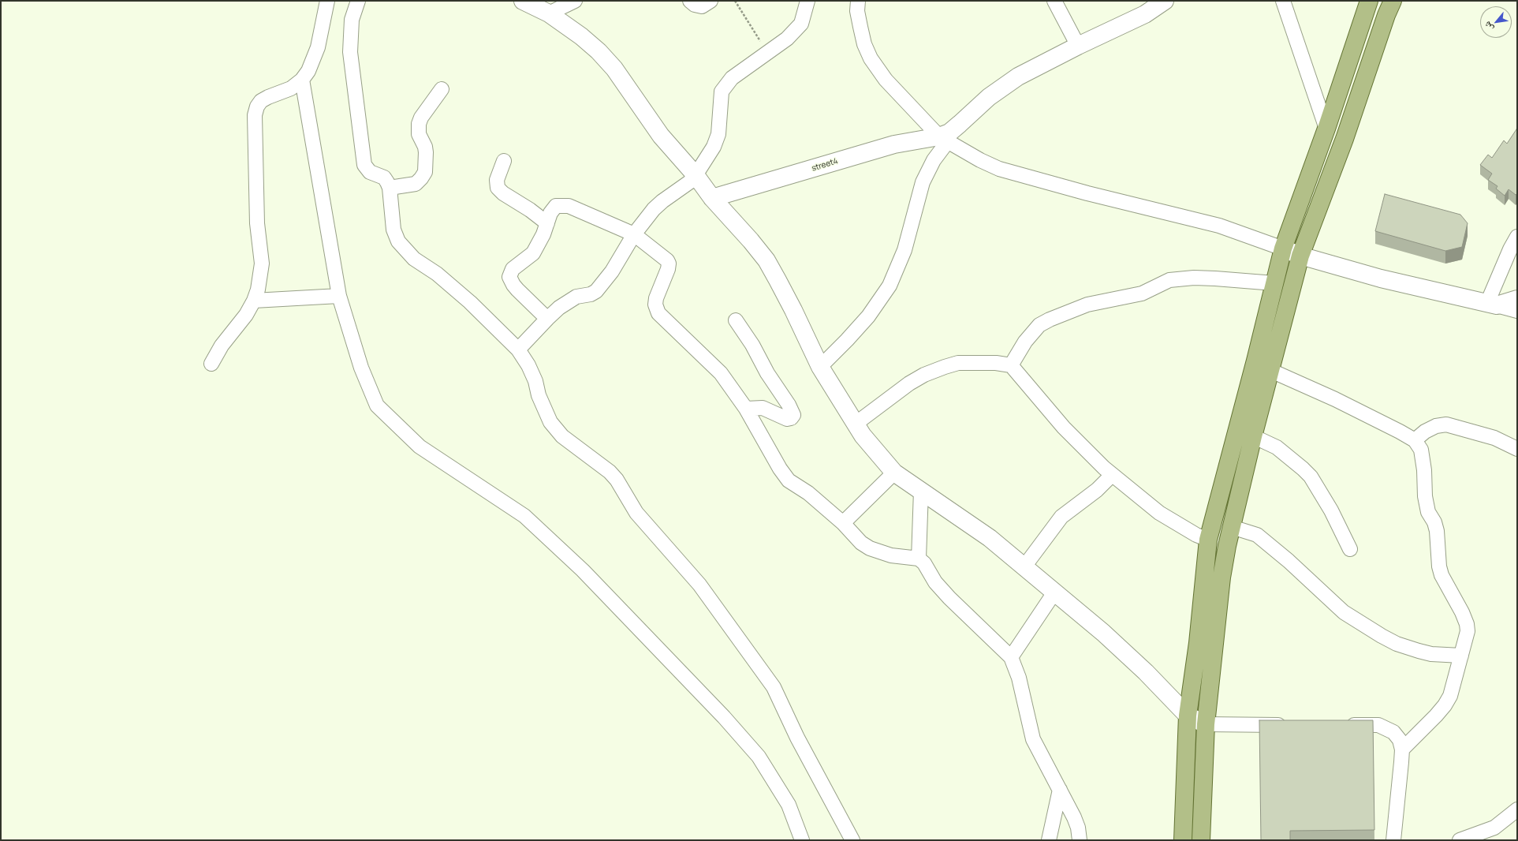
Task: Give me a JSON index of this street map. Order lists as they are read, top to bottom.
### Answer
{
  "streets": {
    "main road": ["street4"]
  },
  "north": "bottom left"
}
